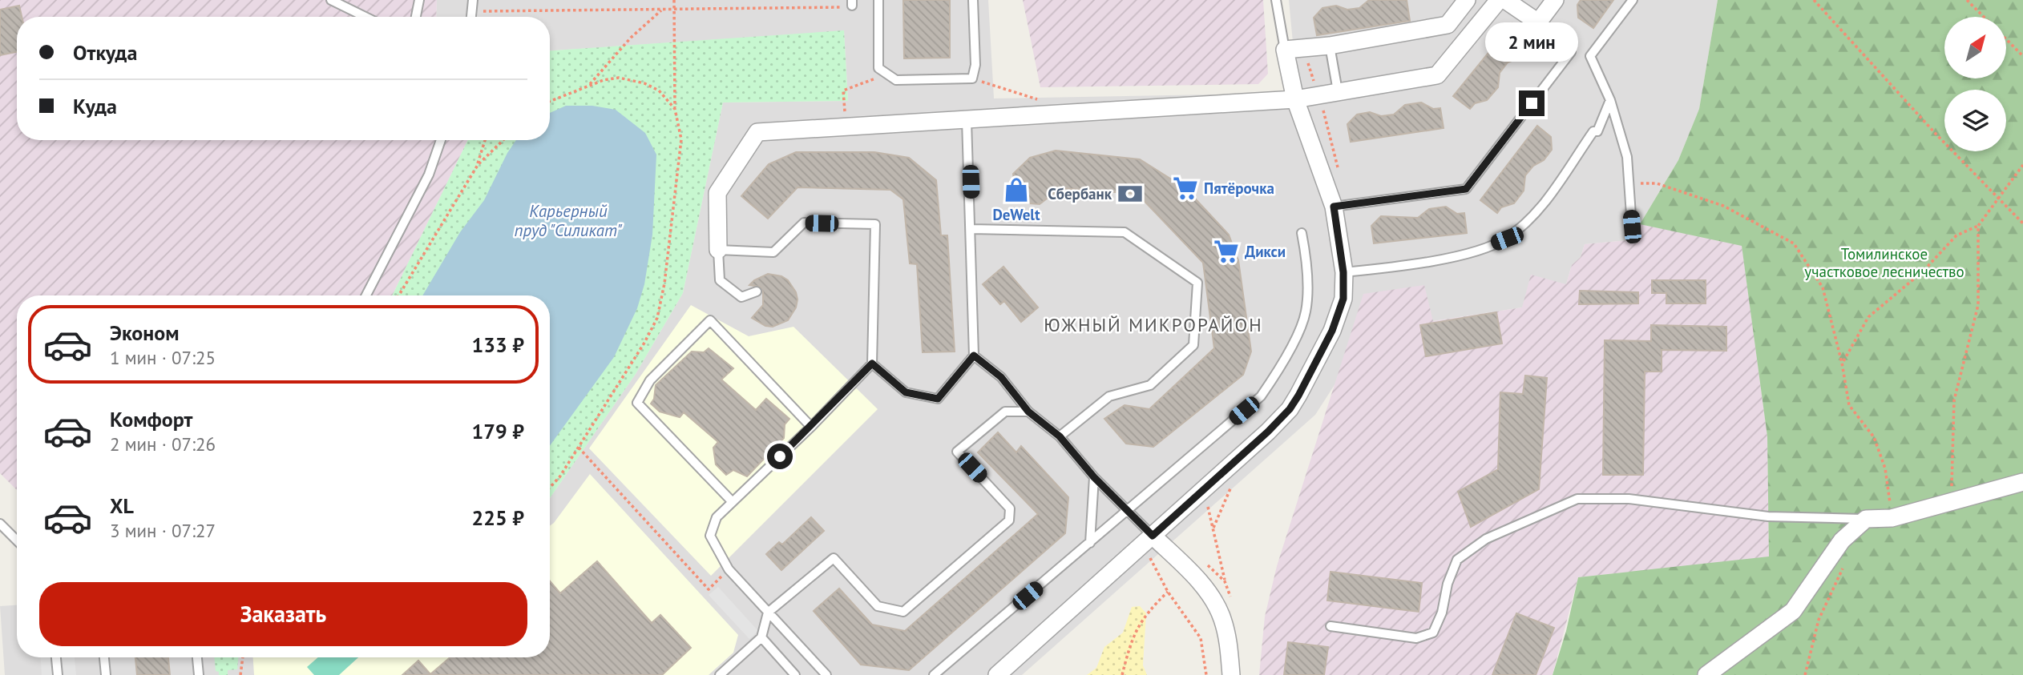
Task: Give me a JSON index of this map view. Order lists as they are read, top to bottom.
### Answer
{
  "districts": ["ЮЖНЫЙ МИКРОРАЙОН"],
  "water": ["Карьерный пруд \"Силикат\""],
  "parks": ["Томилинское участковое лесничество"],
  "places": {
    "supermarket": ["Пятёрочка", "Дикси"],
    "shop": ["DeWelt"],
    "bank": ["Сбербанк"]
  },
  "north": "top right",
  "page": {
    "banner": ["Откуда", "Куда"],
    "bubble": "2 мин",
    "list": [
      {
        "name": "Эконом",
        "note": "1 мин · 07:25",
        "value": "133 ₽"
      },
      {
        "name": "Комфорт",
        "note": "2 мин · 07:26",
        "value": "179 ₽"
      },
      {
        "name": "XL",
        "note": "3 мин · 07:27",
        "value": "225 ₽"
      }
    ],
    "buttons": "Заказать"
  }
}
